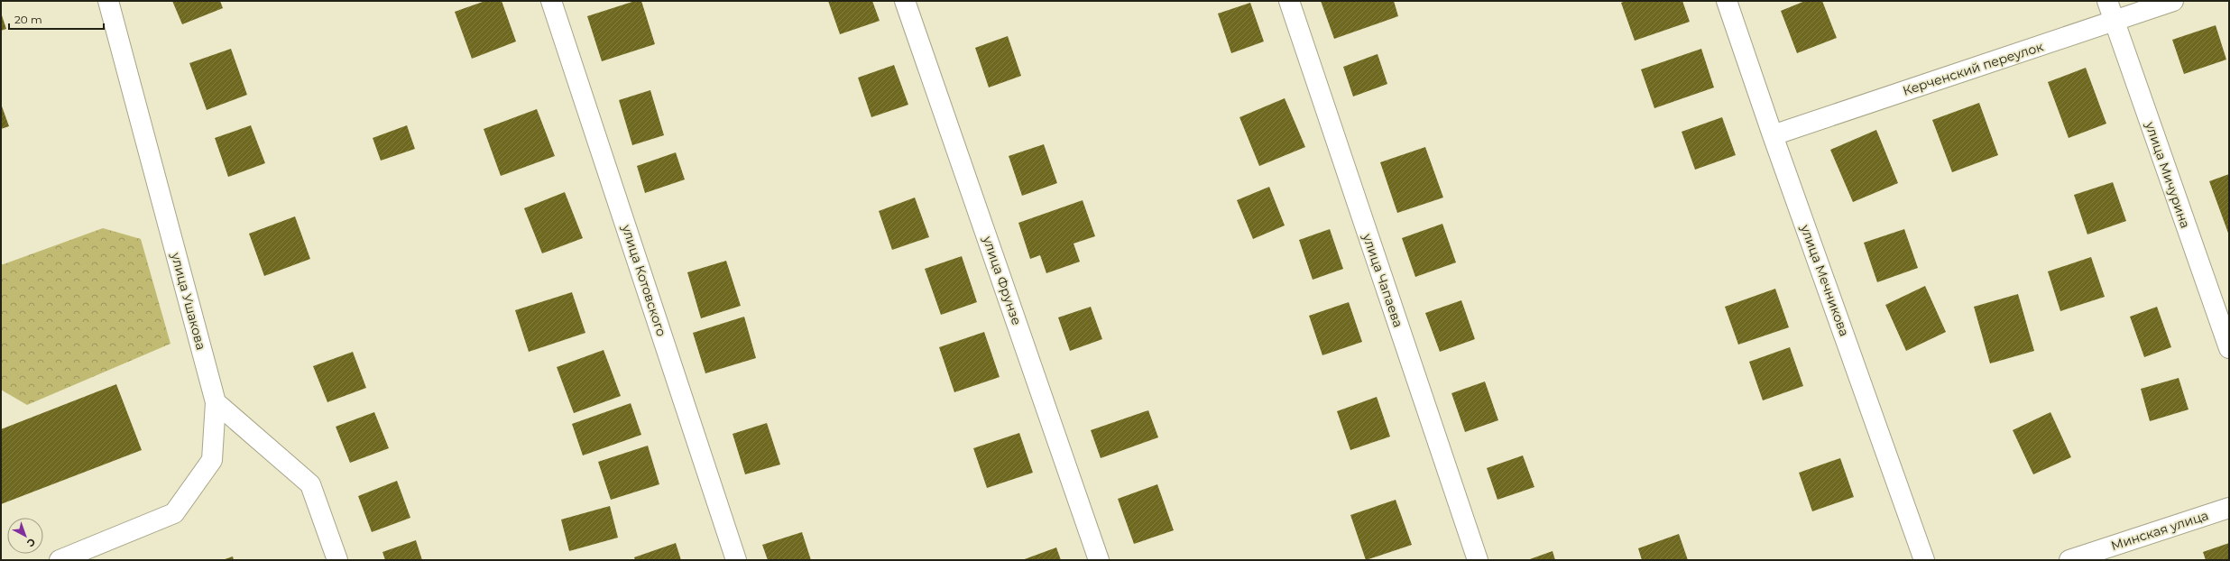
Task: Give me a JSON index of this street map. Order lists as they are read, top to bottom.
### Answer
{
  "streets": {
    "street": [
      "Керченский переулок",
      "улица Мичурина",
      "улица Котовского",
      "улица Фрунзе",
      "улица Чапаева",
      "улица Мечникова",
      "улица Ушакова",
      "Минская улица"
    ]
  },
  "crossings": [
    ["Керченский переулок", "улица Мичурина"],
    ["Керченский переулок", "улица Мечникова"]
  ],
  "scale_bar": "20 m",
  "north": "bottom right"
}
